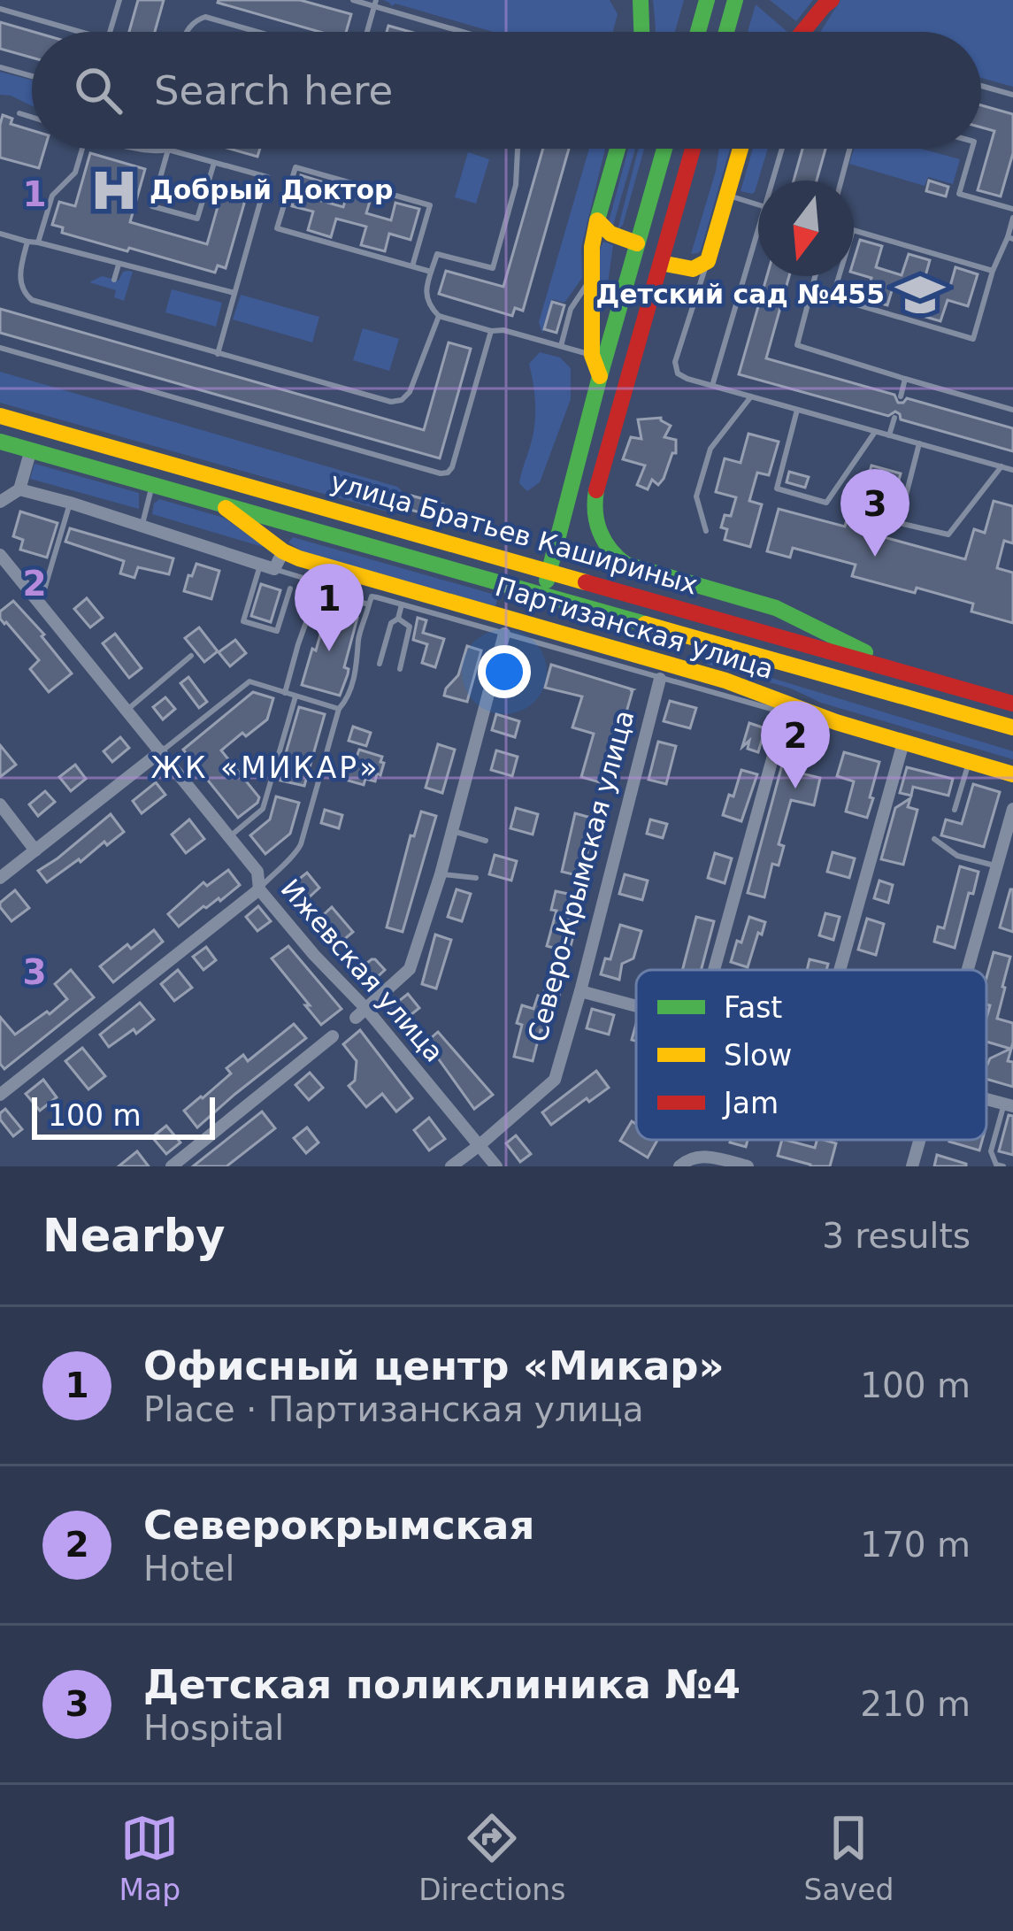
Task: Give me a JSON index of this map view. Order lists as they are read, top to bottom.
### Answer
{
  "streets": {
    "main road": ["улица Братьев Кашириных", "Партизанская улица"],
    "street": ["Северо-Крымская улица", "Ижевская улица"]
  },
  "crossings": [
    ["Северо-Крымская улица", "Ижевская улица"]
  ],
  "districts": ["ЖК «МИКАР»"],
  "places": {
    "hospital": ["Добрый Доктор"],
    "school or university": ["Детский сад №455"]
  },
  "legend": ["Fast", "Slow", "Jam"],
  "scale_bar": "100 m",
  "north": "bottom",
  "page": {
    "search": "Search here",
    "pins": ["3", "1", "2"],
    "scale": "100 m",
    "heading": ["Nearby", "3 results"],
    "list": [
      {
        "mark": "1",
        "name": "Офисный центр «Микар»",
        "note": "Place · Партизанская улица",
        "value": "100 m"
      },
      {
        "mark": "2",
        "name": "Северокрымская",
        "note": "Hotel",
        "value": "170 m"
      },
      {
        "mark": "3",
        "name": "Детская поликлиника №4",
        "note": "Hospital",
        "value": "210 m"
      }
    ],
    "nav": ["Map", "Directions", "Saved"]
  },
  "grid": {
    "rows": ["1", "2", "3"]
  }
}
